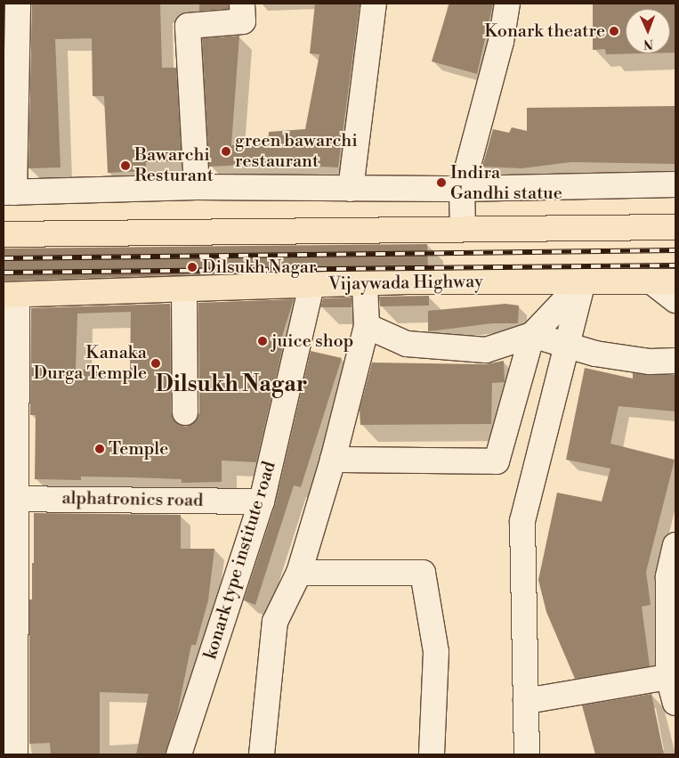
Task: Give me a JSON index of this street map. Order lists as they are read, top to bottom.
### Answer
{
  "streets": {
    "highway": ["Vijaywada Highway"],
    "street": ["alphatronics road", "konark type institute road"]
  },
  "crossings": [
    ["Vijaywada Highway", "konark type institute road"],
    ["alphatronics road", "konark type institute road"]
  ],
  "districts": ["Dilsukh Nagar"],
  "places": [
    "Konark theatre",
    "green bawarchi restaurant",
    "Bawarchi Resturant",
    "Indira Gandhi statue",
    "Dilsukh Nagar",
    "juice shop",
    "Kanaka Durga Temple",
    "Temple"
  ],
  "north": "bottom"
}
